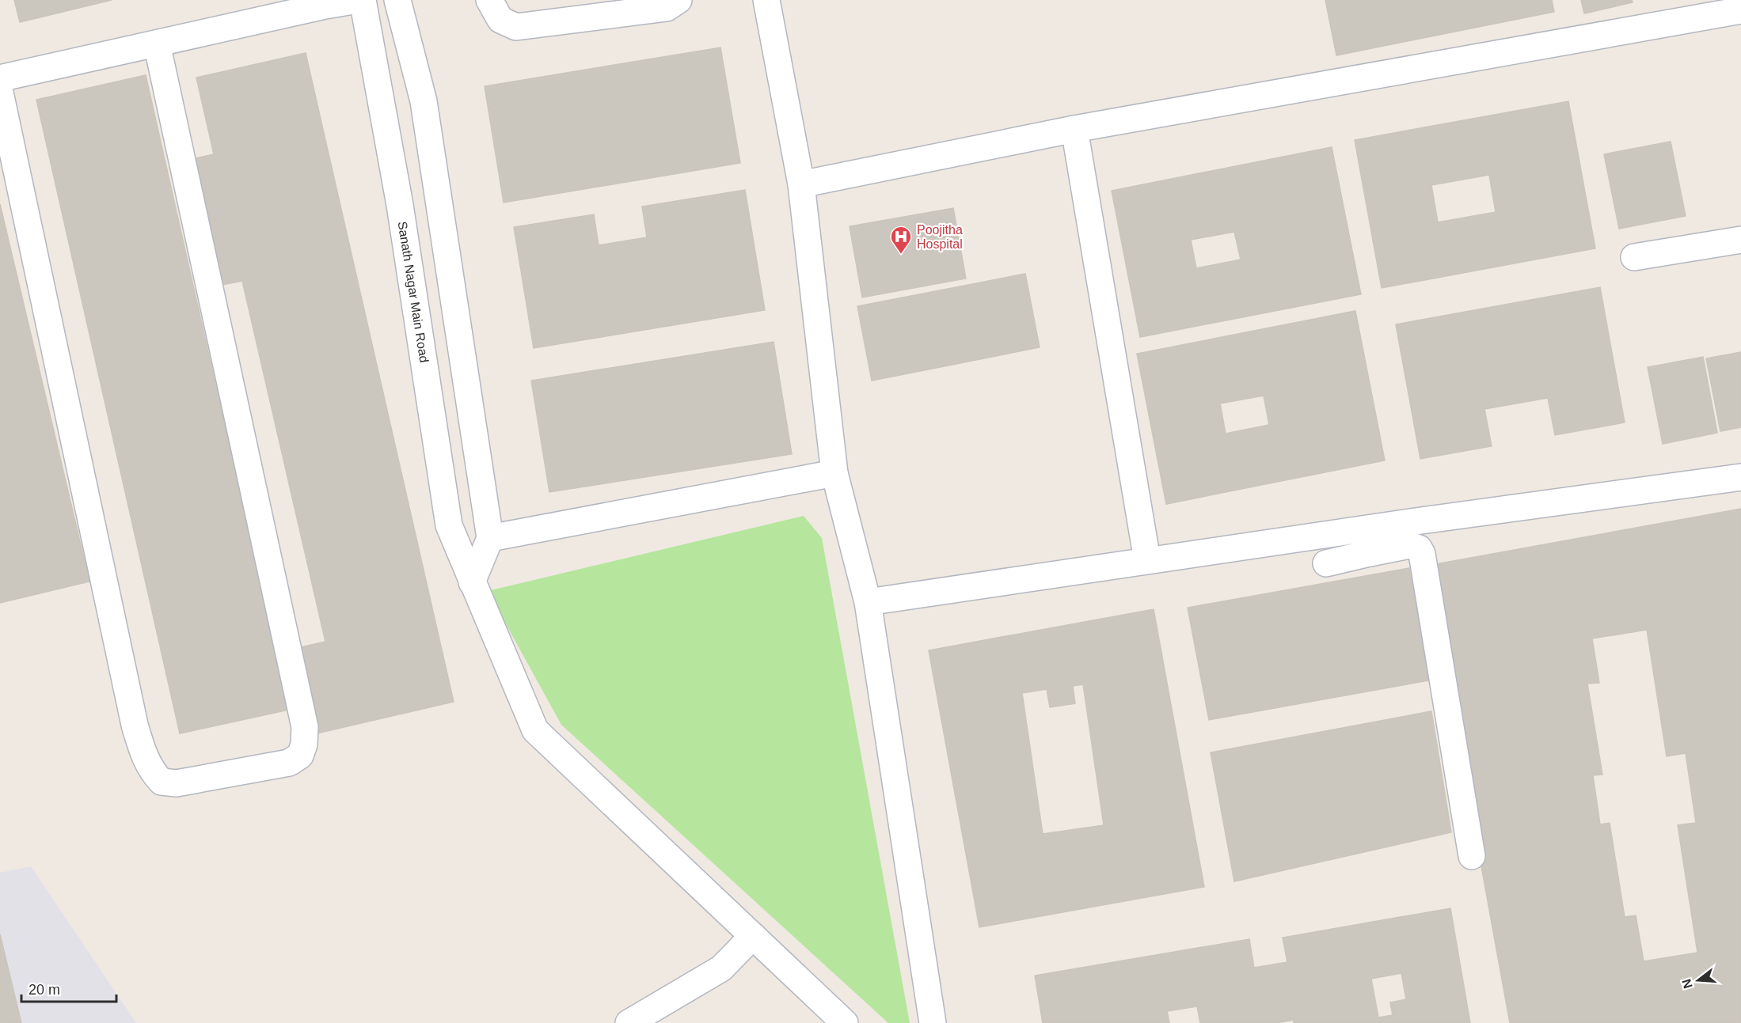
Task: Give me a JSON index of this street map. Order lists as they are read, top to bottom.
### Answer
{
  "streets": {
    "street": ["Sanath Nagar Main Road"]
  },
  "places": {
    "hospital": ["Poojitha Hospital"]
  },
  "scale_bar": "20 m",
  "north": "left"
}
